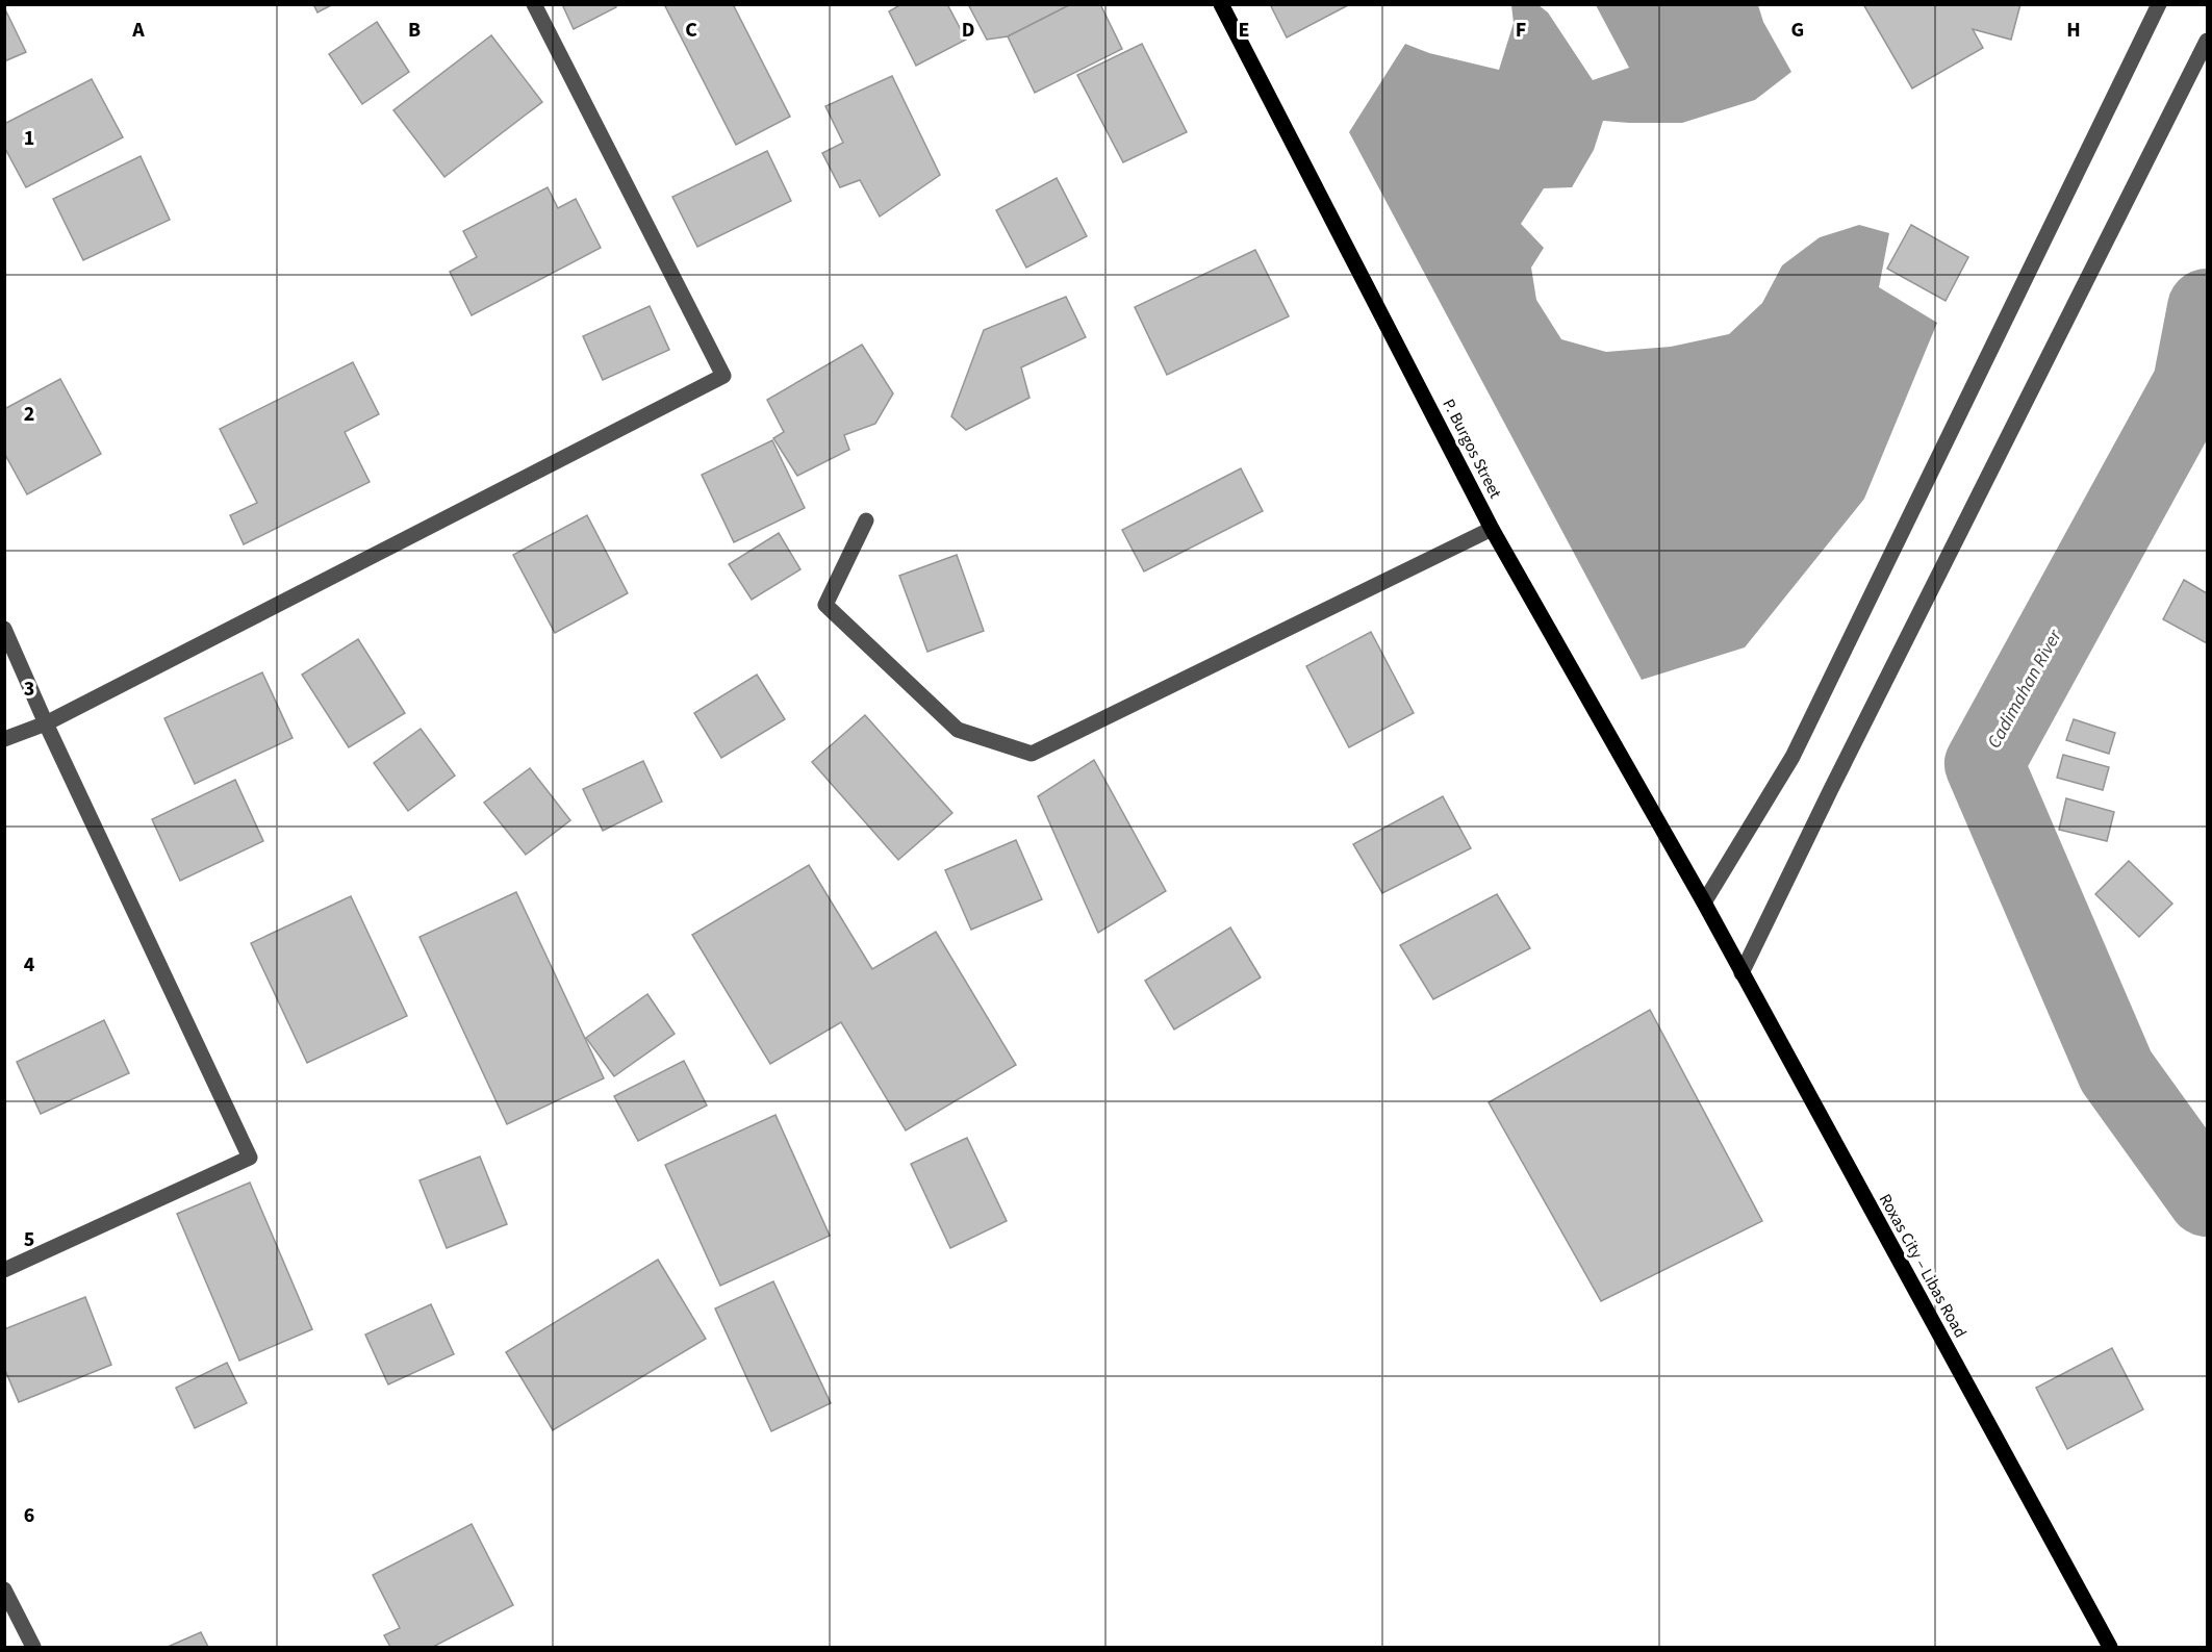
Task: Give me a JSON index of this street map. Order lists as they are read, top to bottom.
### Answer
{
  "streets": {
    "main road": ["P. Burgos Street", "Roxas City – Libas Road"]
  },
  "crossings": [
    ["P. Burgos Street", "Roxas City – Libas Road"]
  ],
  "water": ["Cadimahan River"],
  "grid": {
    "columns": [
      "A",
      "B",
      "C",
      "D",
      "E",
      "F",
      "G",
      "H"
    ],
    "rows": [
      "1",
      "2",
      "3",
      "4",
      "5",
      "6"
    ]
  }
}
